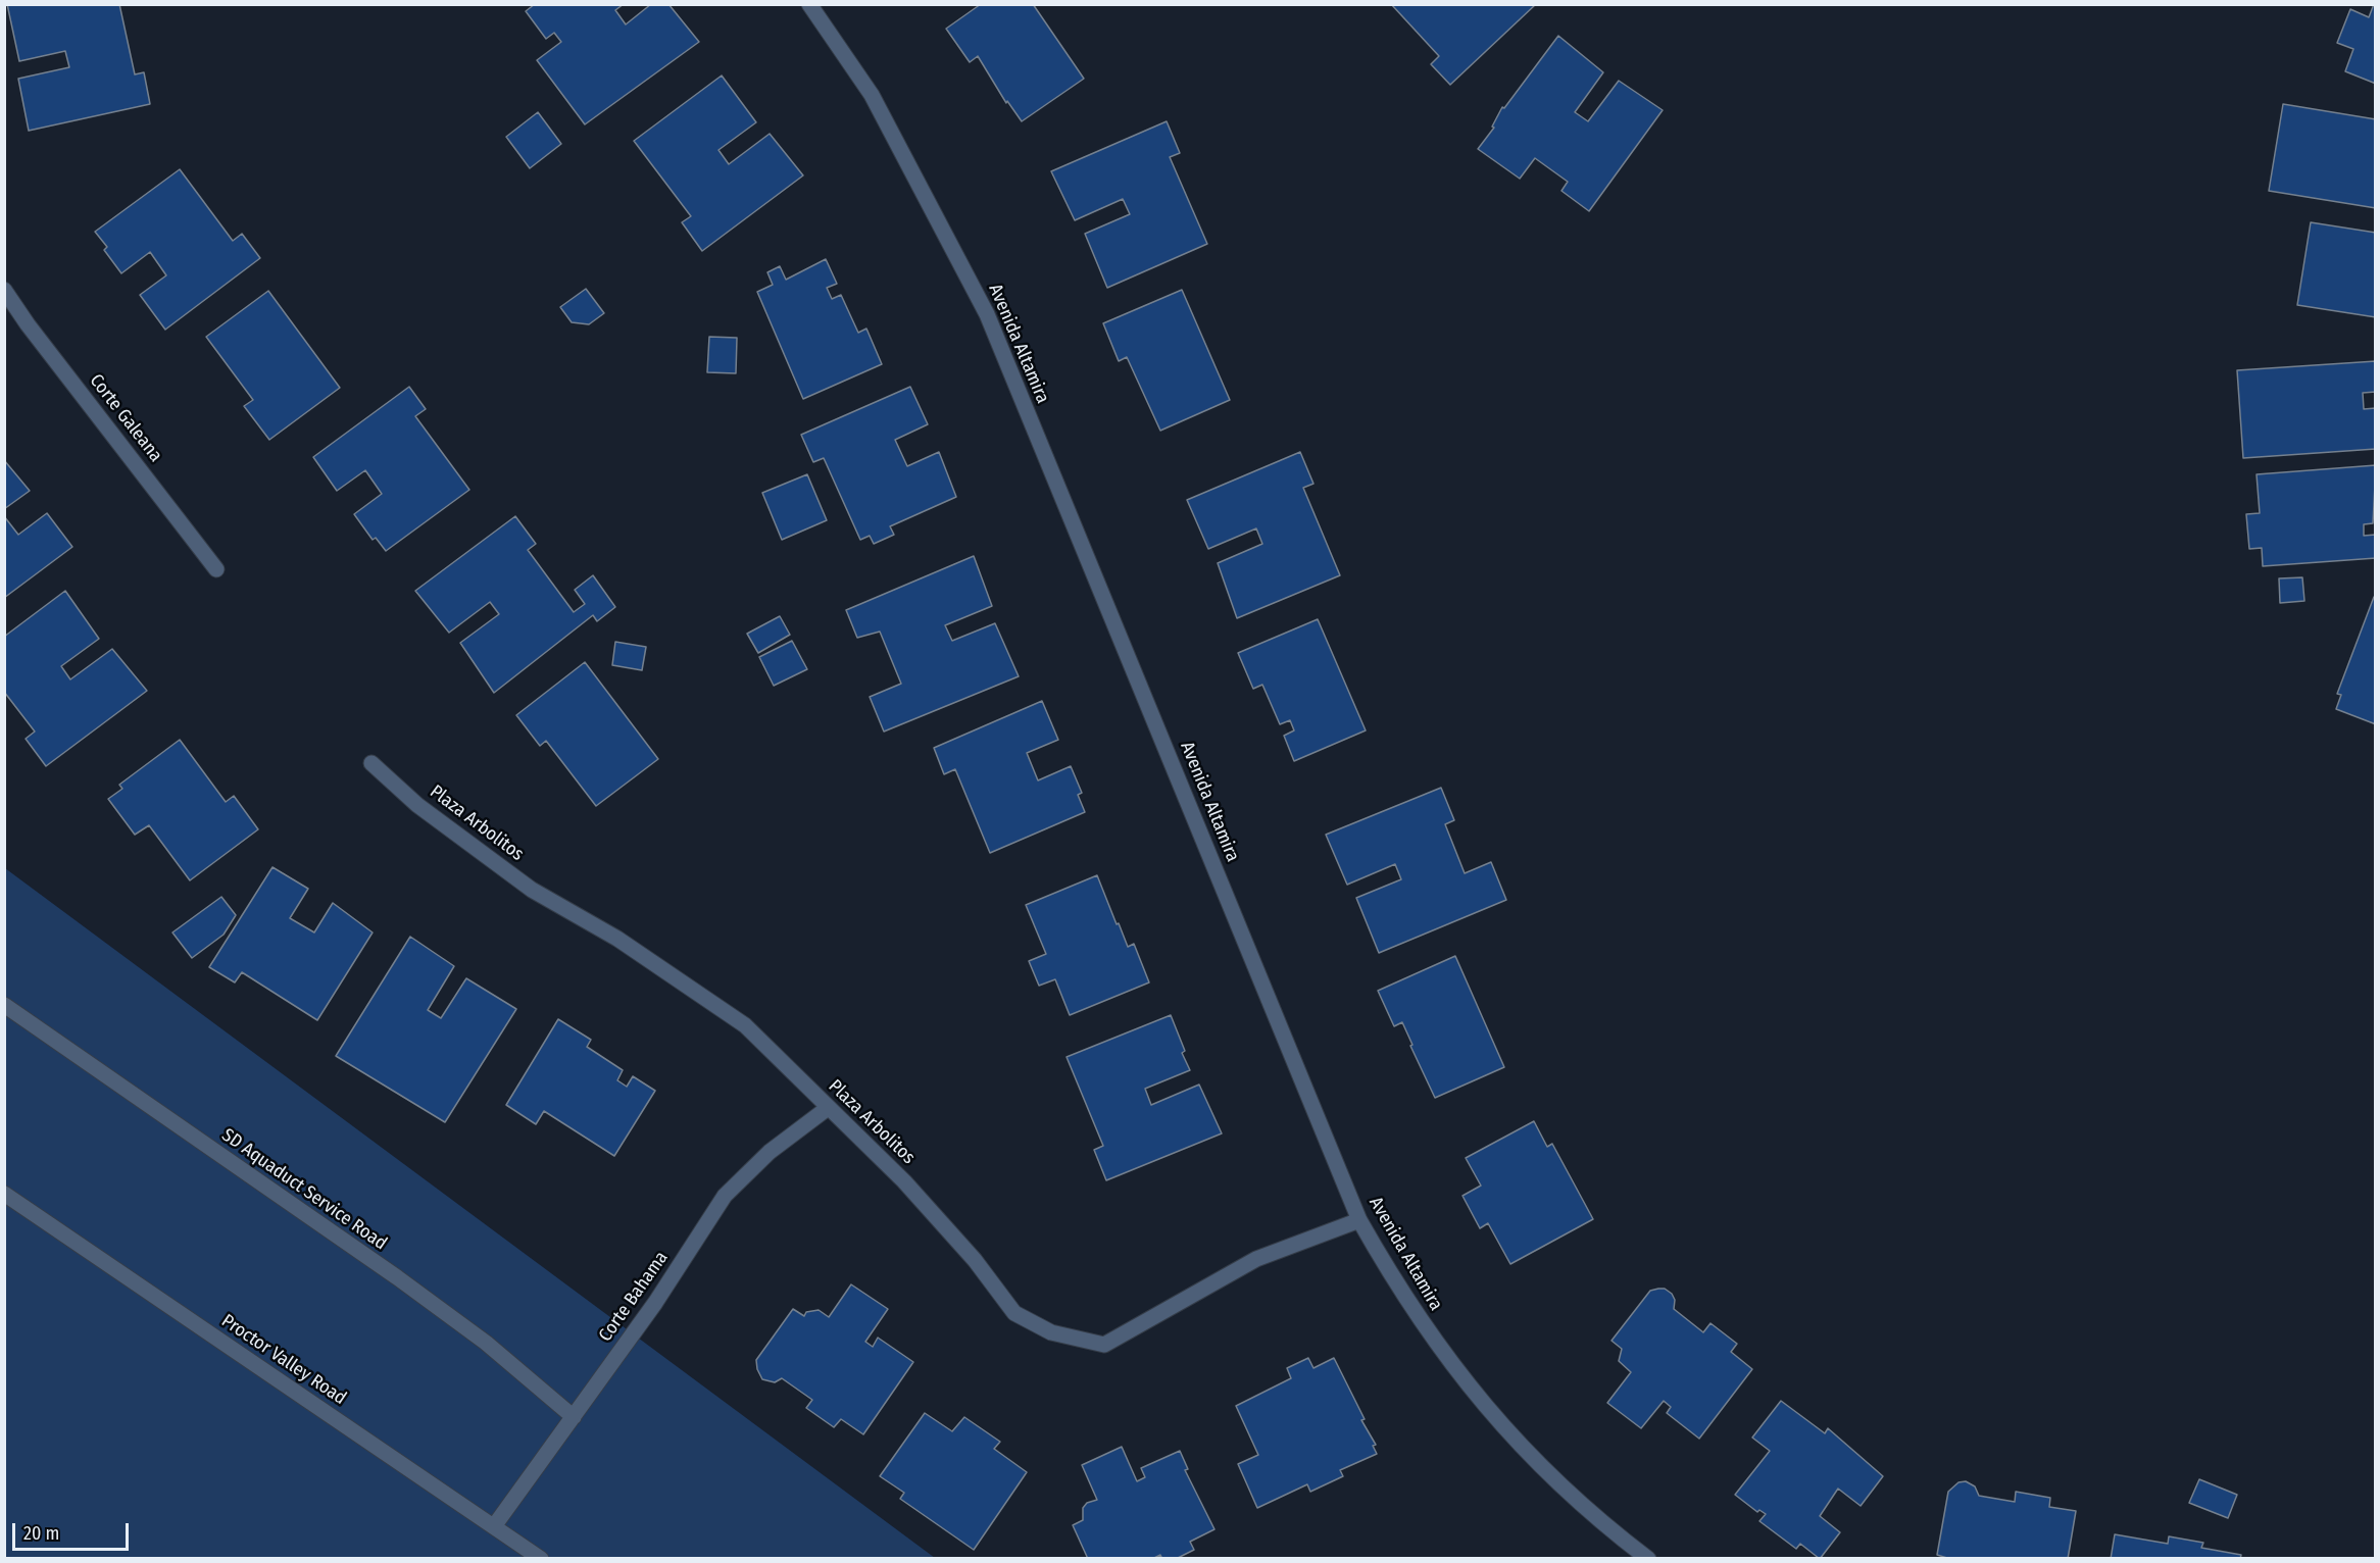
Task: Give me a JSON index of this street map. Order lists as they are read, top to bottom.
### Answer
{
  "streets": {
    "street": [
      "Avenida Altamira",
      "Corte Galeana",
      "Plaza Arbolitos",
      "SD Aquaduct Service Road",
      "Corte Bahama",
      "Proctor Valley Road"
    ]
  },
  "crossings": [
    ["Avenida Altamira", "Plaza Arbolitos"],
    ["Plaza Arbolitos", "Corte Bahama"],
    ["SD Aquaduct Service Road", "Corte Bahama"],
    ["Corte Bahama", "Proctor Valley Road"]
  ],
  "scale_bar": "20 m"
}
